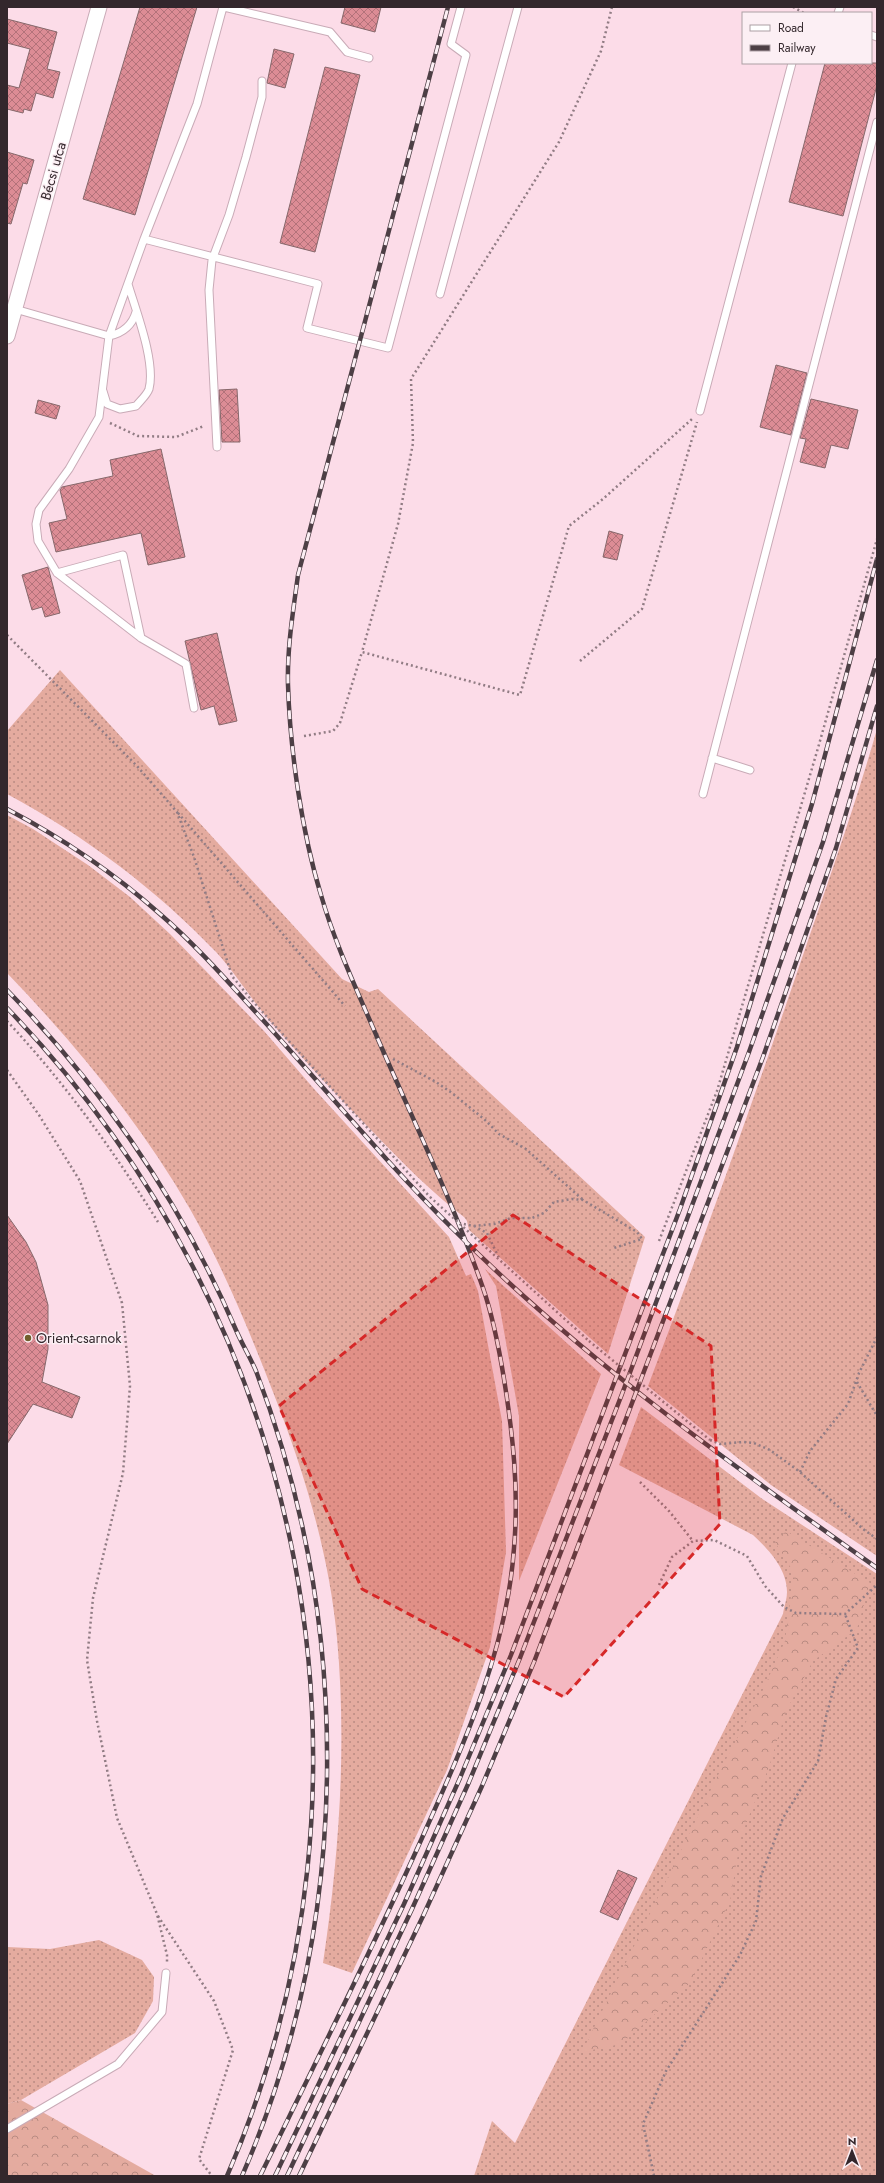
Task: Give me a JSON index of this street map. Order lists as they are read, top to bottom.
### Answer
{
  "streets": {
    "street": ["Bécsi utca"]
  },
  "places": ["Orient-csarnok"],
  "legend": ["Road", "Railway"],
  "north": "top"
}
